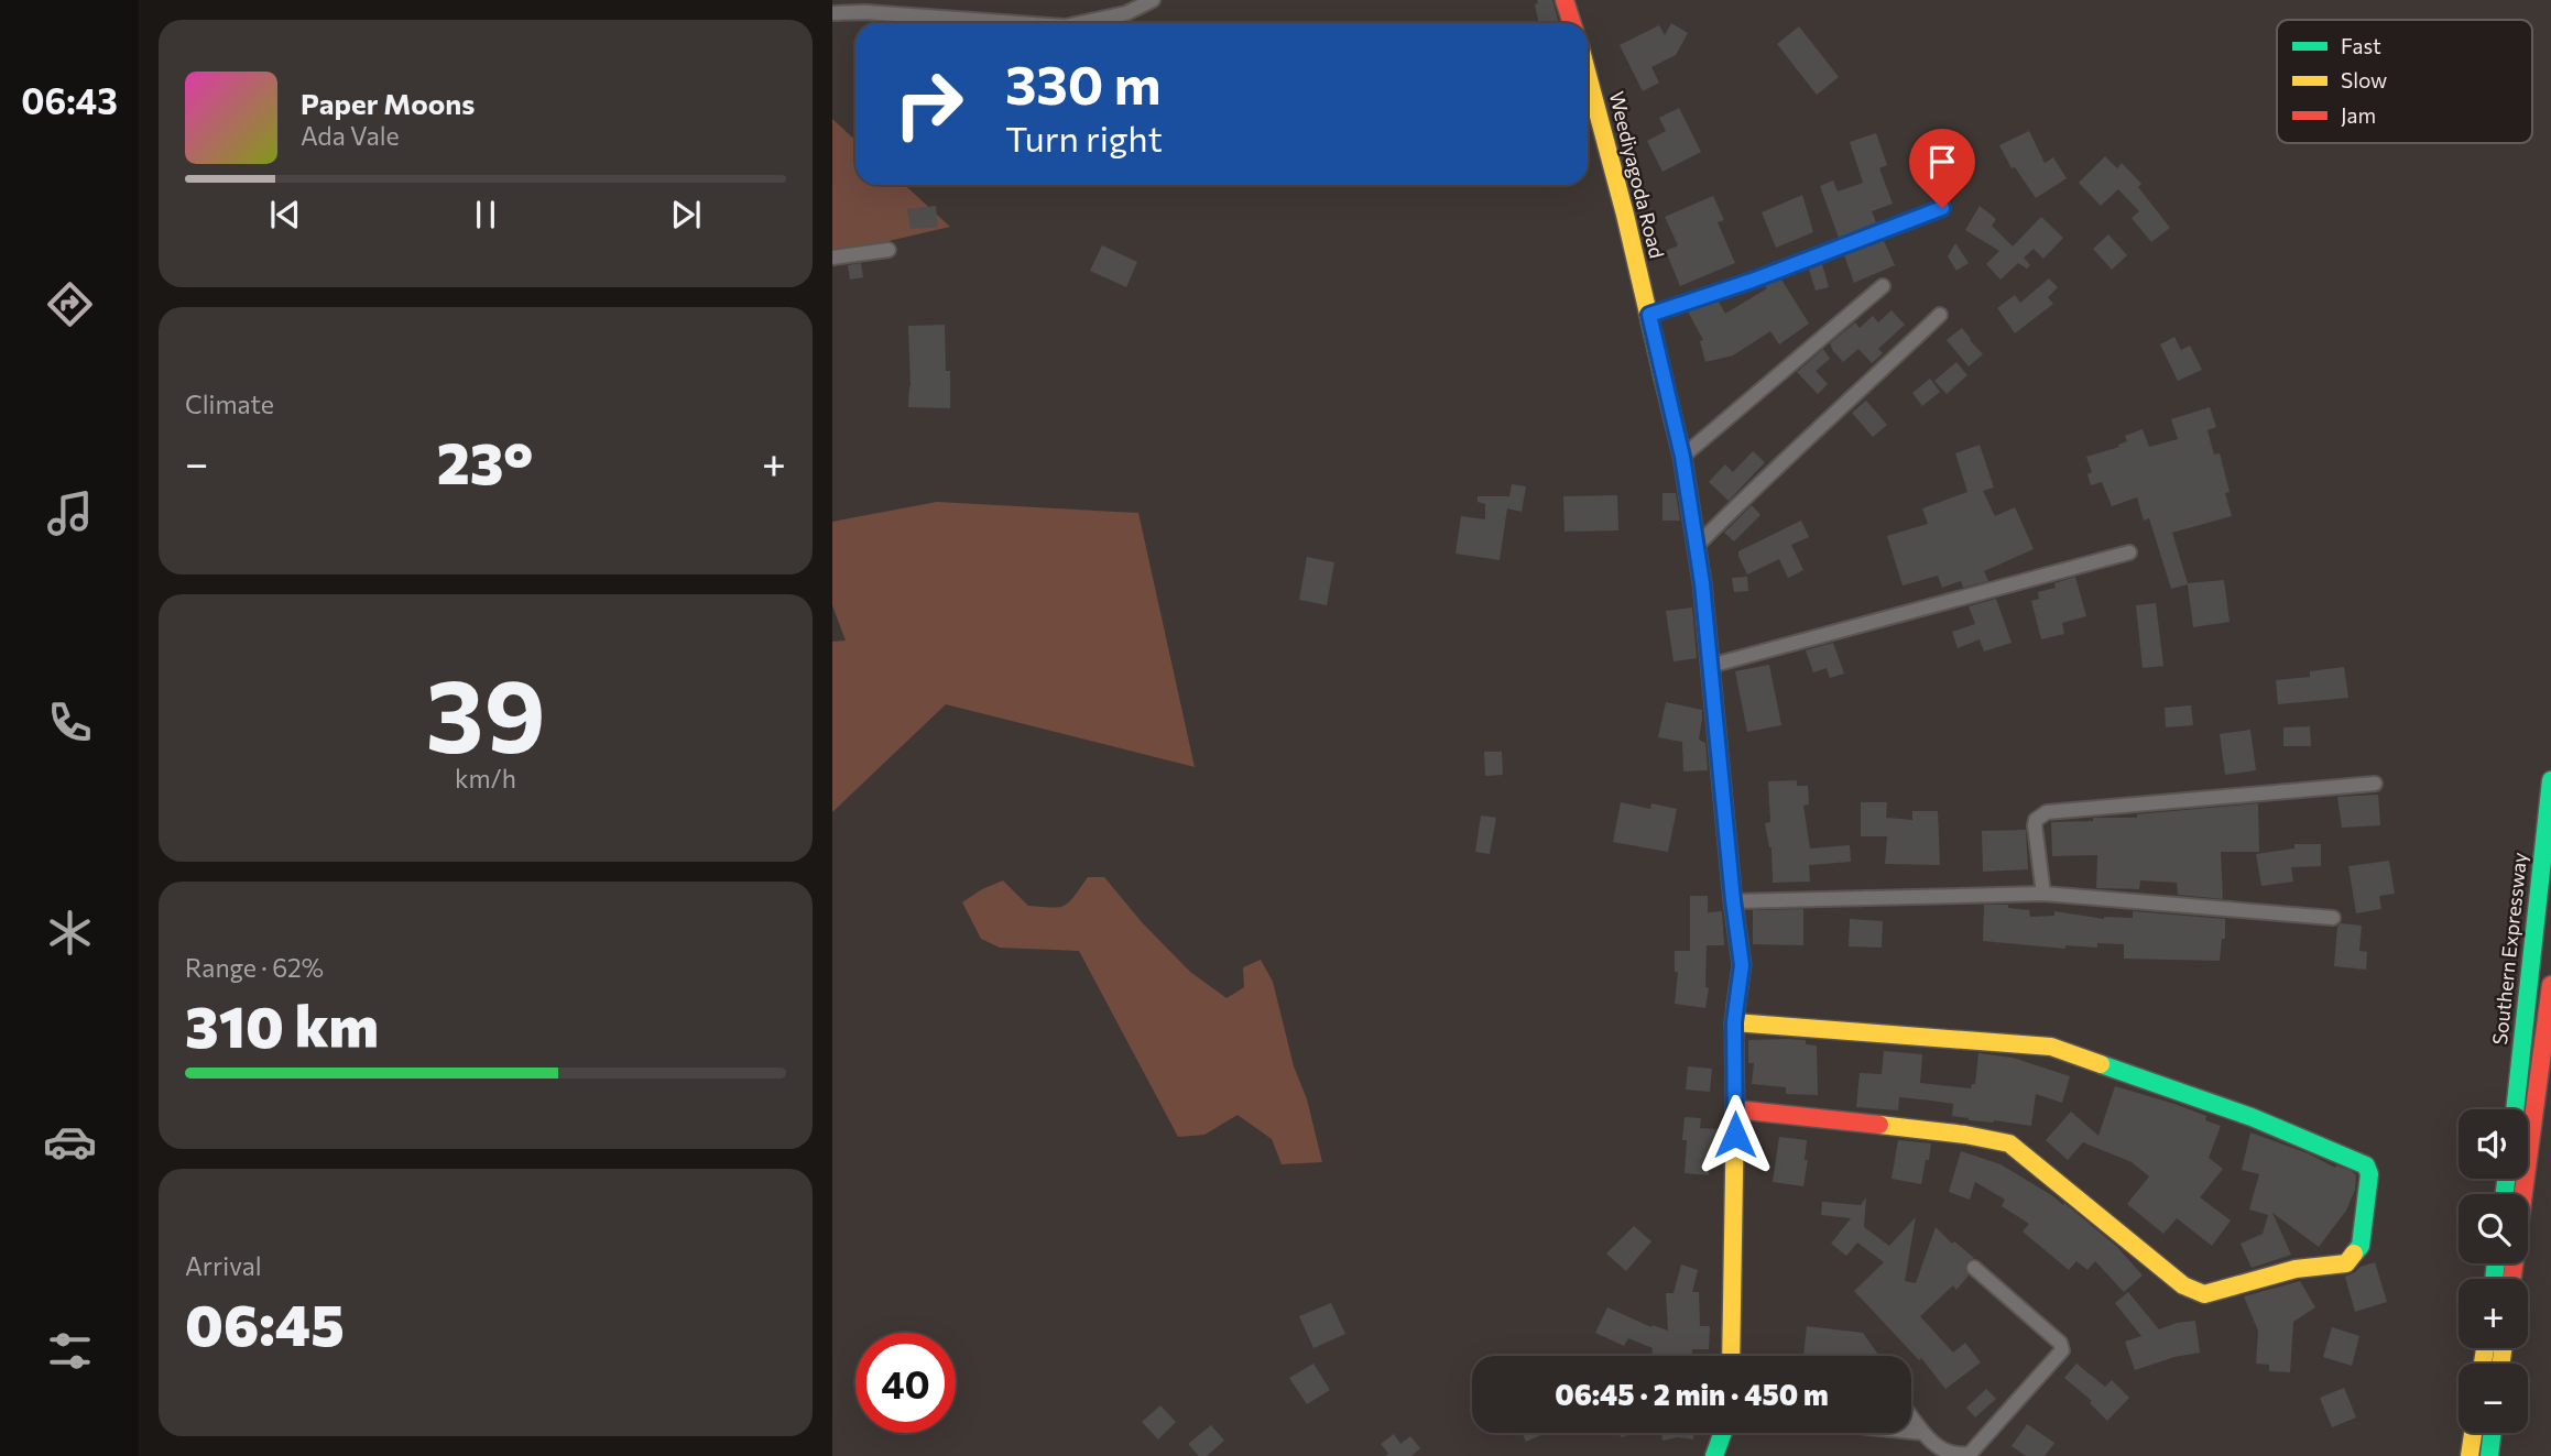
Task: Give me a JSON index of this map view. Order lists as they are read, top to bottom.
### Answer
{
  "streets": {
    "main road": ["Weediyagoda Road", "Southern Expressway"]
  },
  "legend": ["Fast", "Slow", "Jam"],
  "page": {
    "tabs": "06:43",
    "turn": ["330 m", "Turn right"],
    "song": ["Paper Moons", "Ada Vale"],
    "tile": [
      "Climate",
      ["39", "km/h"],
      ["Range · 62%", "310 km"],
      ["Arrival", "06:45"]
    ],
    "heat": ["−", "23°", "+"],
    "map_buttons": ["+", "−"],
    "limit": "40",
    "trip": "06:45 · 2 min · 450 m"
  }
}
